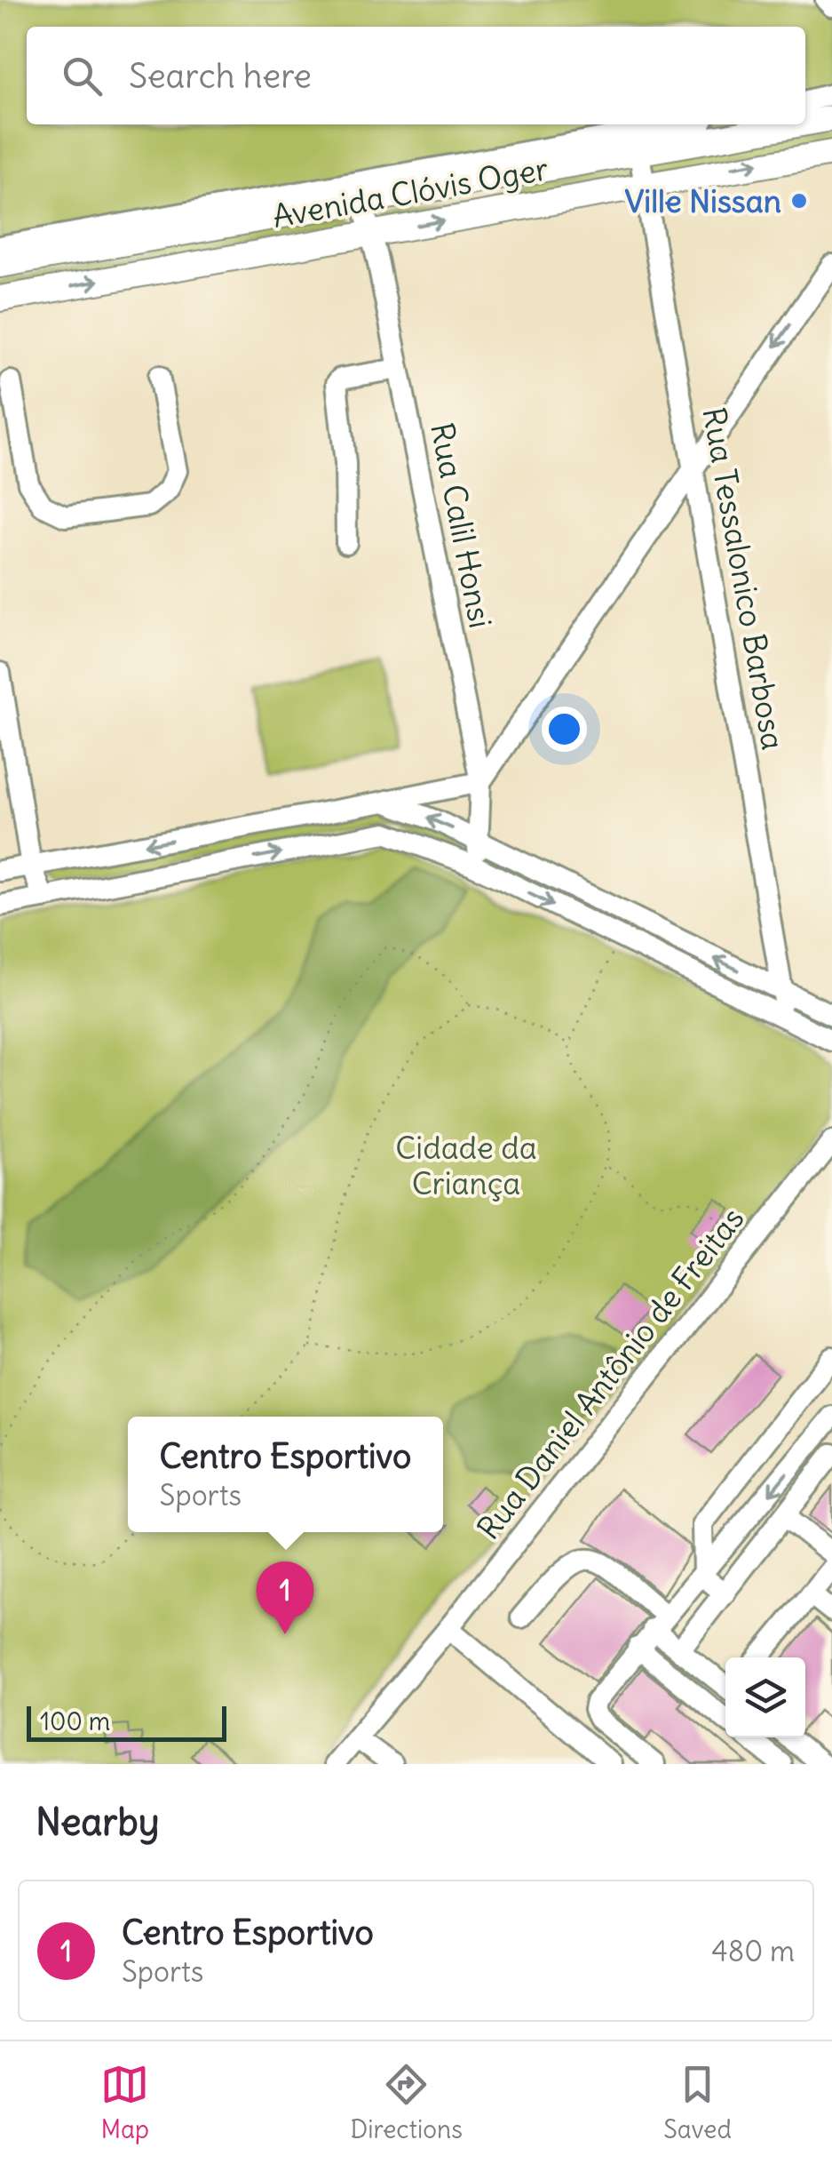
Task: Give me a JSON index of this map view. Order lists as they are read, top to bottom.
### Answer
{
  "streets": {
    "main road": ["Avenida Clóvis Oger"],
    "street": ["Rua Calil Honsi", "Rua Tessalonico Barbosa", "Rua Daniel Antônio de Freitas"]
  },
  "crossings": [
    ["Avenida Clóvis Oger", "Rua Calil Honsi"],
    ["Avenida Clóvis Oger", "Rua Tessalonico Barbosa"]
  ],
  "parks": ["Cidade da Criança"],
  "places": ["Ville Nissan"],
  "scale_bar": "100 m",
  "page": {
    "search": "Search here",
    "popup": ["Centro Esportivo", "Sports"],
    "pins": "1",
    "scale": "100 m",
    "heading": "Nearby",
    "list": [
      {
        "mark": "1",
        "name": "Centro Esportivo",
        "note": "Sports",
        "value": "480 m"
      }
    ],
    "nav": ["Map", "Directions", "Saved"]
  }
}
